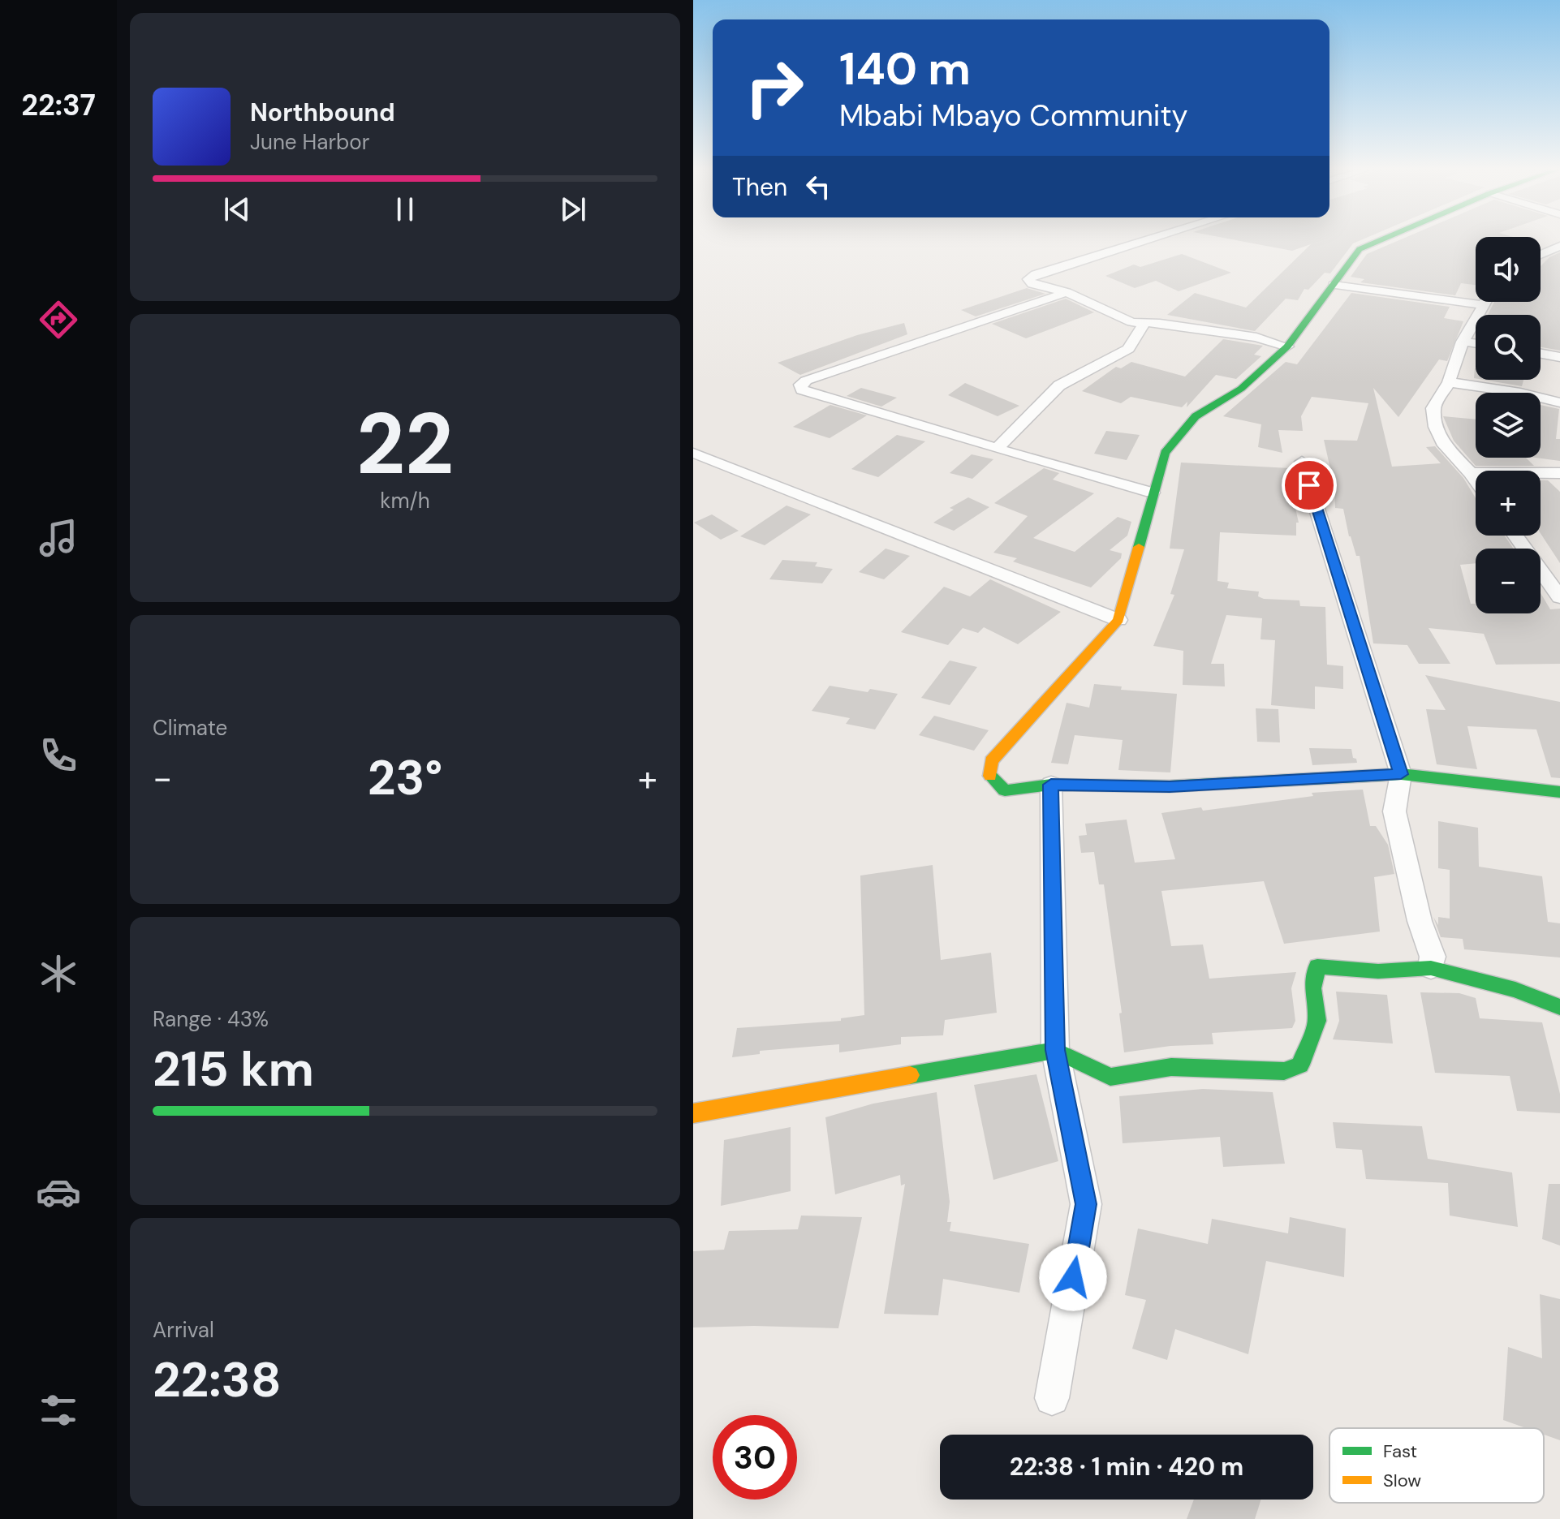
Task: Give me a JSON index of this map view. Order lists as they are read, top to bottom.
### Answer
{
  "legend": ["Fast", "Slow"],
  "page": {
    "tabs": "22:37",
    "turn": ["140 m", "Mbabi Mbayo Community"],
    "song": ["Northbound", "June Harbor"],
    "then": "Then",
    "map_buttons": ["+", "−"],
    "tile": [
      ["22", "km/h"],
      "Climate",
      ["Range · 43%", "215 km"],
      ["Arrival", "22:38"]
    ],
    "heat": ["−", "23°", "+"],
    "limit": "30",
    "trip": "22:38 · 1 min · 420 m"
  }
}
